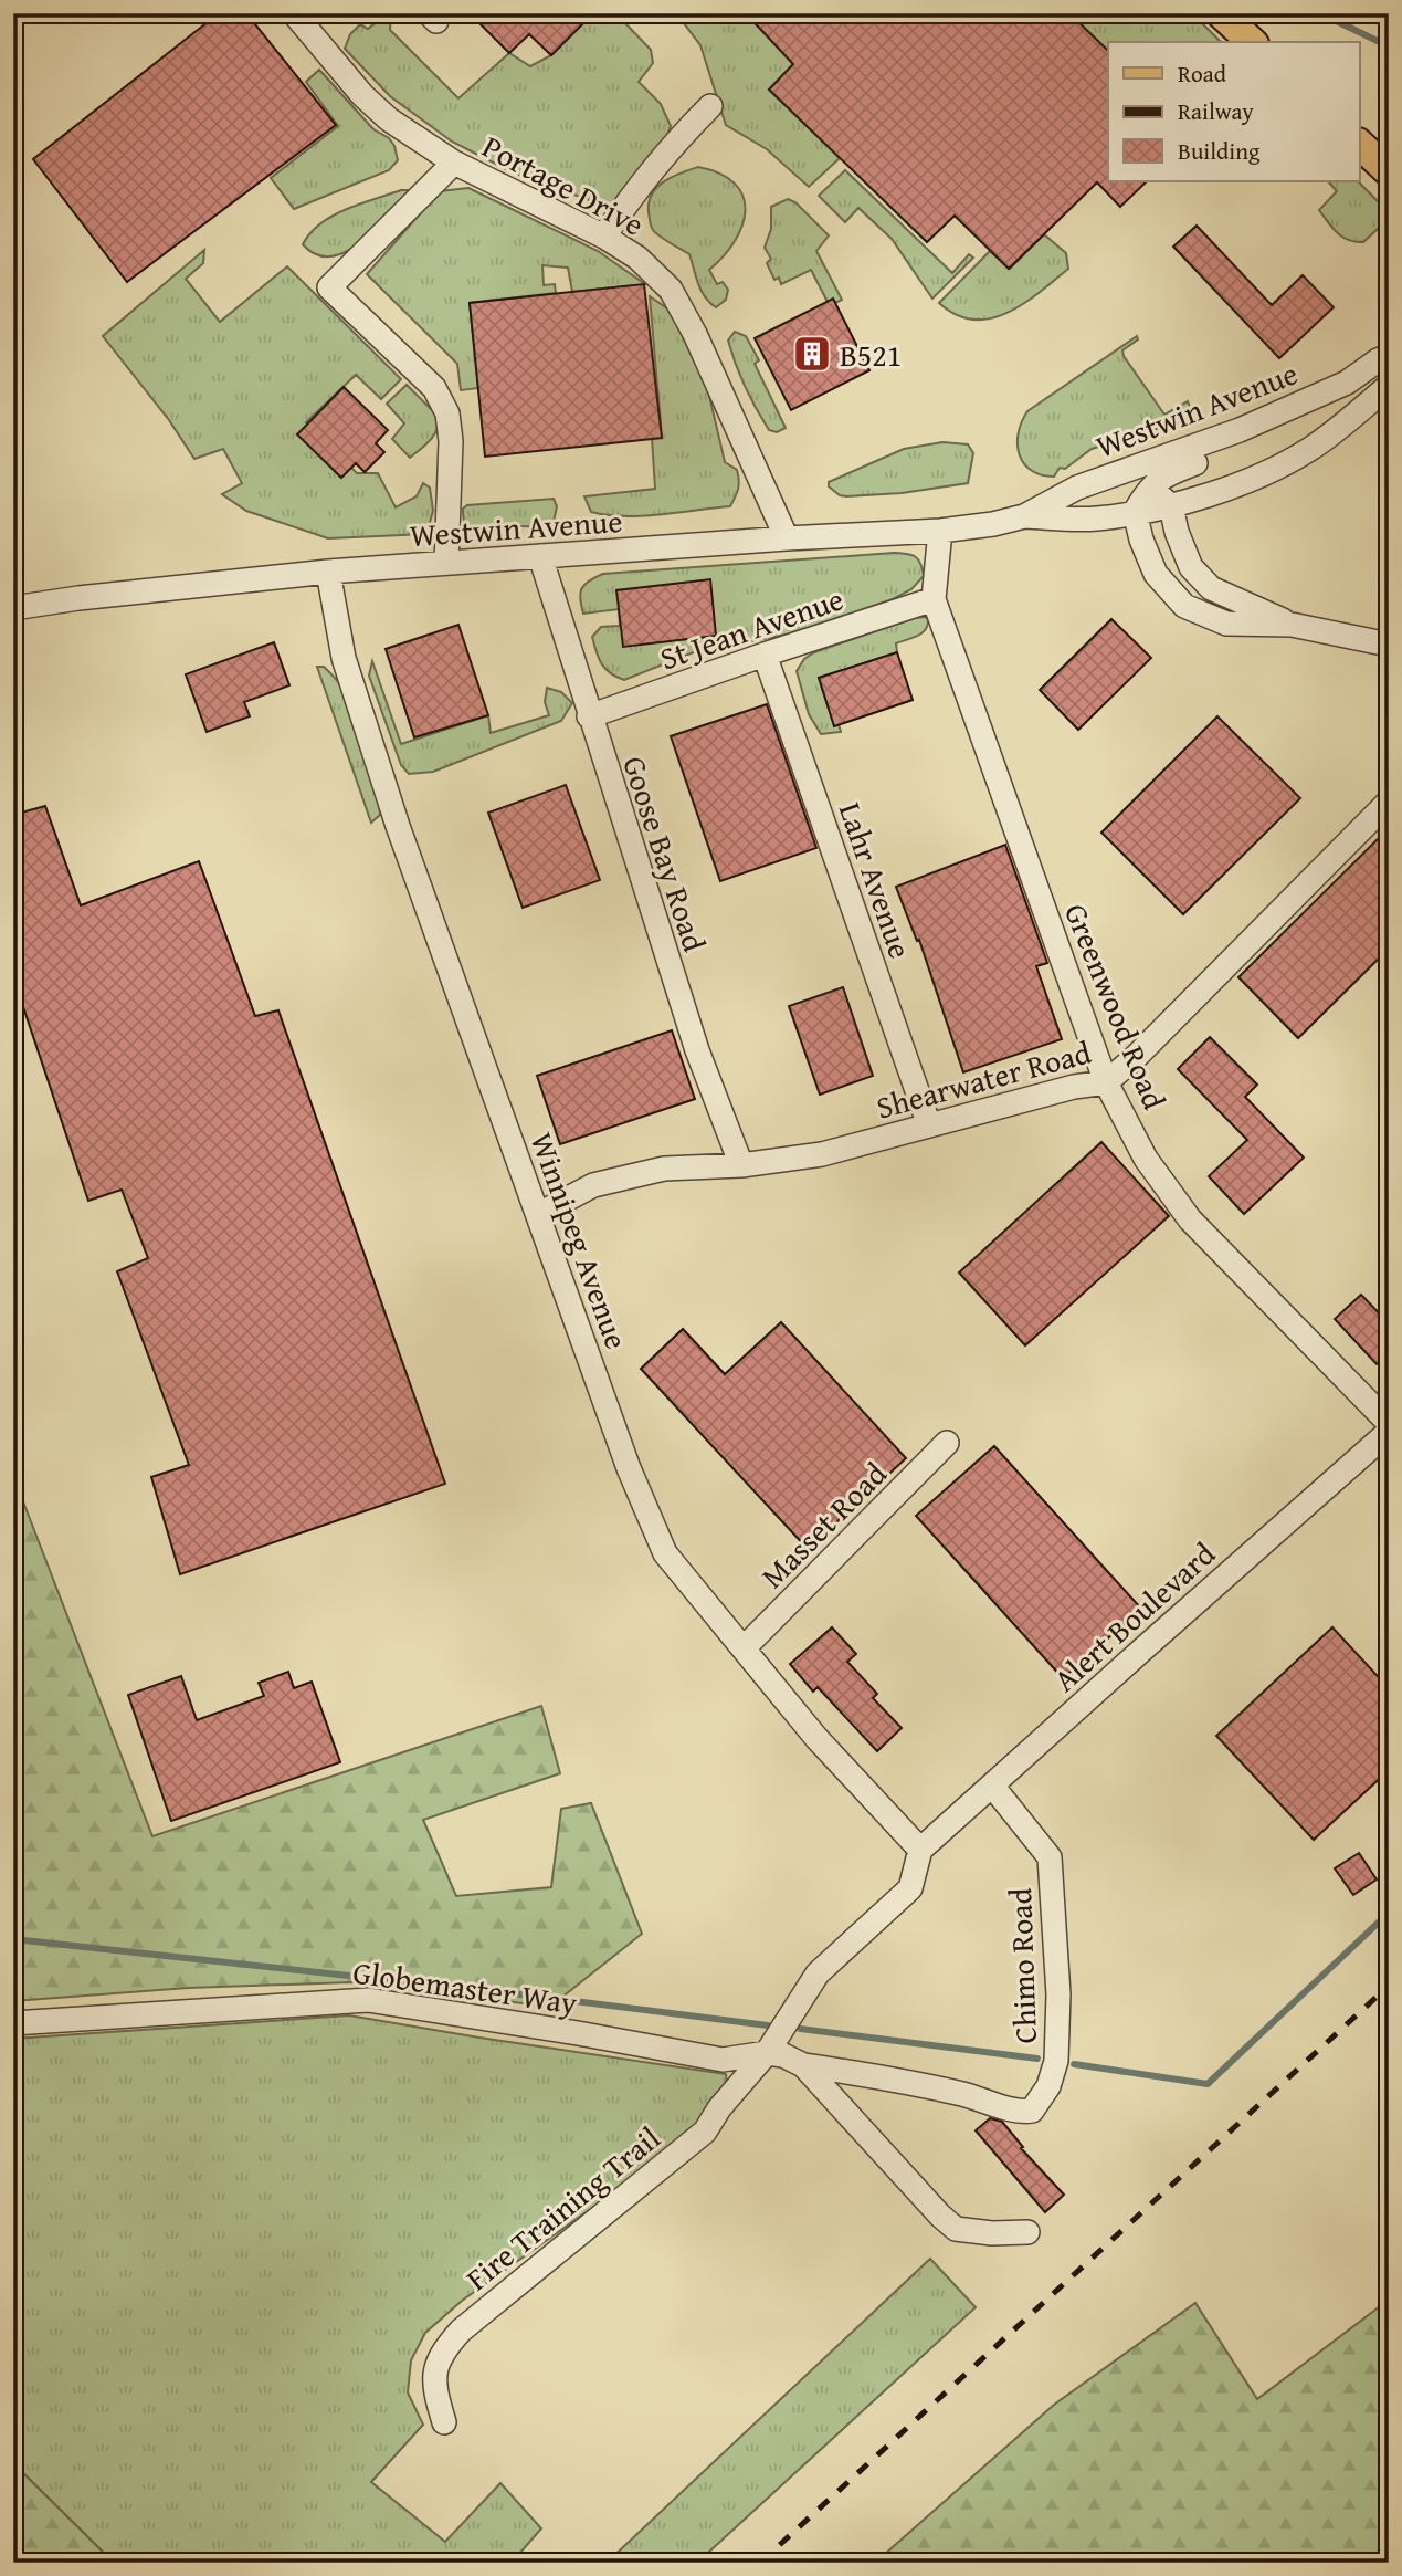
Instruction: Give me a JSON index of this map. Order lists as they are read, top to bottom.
{
  "streets": {
    "street": [
      "Portage Drive",
      "Westwin Avenue",
      "St Jean Avenue",
      "Goose Bay Road",
      "Lahr Avenue",
      "Greenwood Road",
      "Shearwater Road",
      "Winnipeg Avenue",
      "Masset Road",
      "Alert Boulevard",
      "Chimo Road",
      "Globemaster Way",
      "Fire Training Trail"
    ]
  },
  "crossings": [
    ["Portage Drive", "Westwin Avenue"],
    ["Westwin Avenue", "Goose Bay Road"],
    ["Westwin Avenue", "Greenwood Road"],
    ["Westwin Avenue", "Winnipeg Avenue"],
    ["St Jean Avenue", "Goose Bay Road"],
    ["St Jean Avenue", "Lahr Avenue"],
    ["St Jean Avenue", "Greenwood Road"],
    ["Goose Bay Road", "Shearwater Road"],
    ["Lahr Avenue", "Shearwater Road"],
    ["Greenwood Road", "Shearwater Road"],
    ["Shearwater Road", "Winnipeg Avenue"],
    ["Winnipeg Avenue", "Masset Road"],
    ["Winnipeg Avenue", "Alert Boulevard"],
    ["Winnipeg Avenue", "Fire Training Trail"],
    ["Alert Boulevard", "Chimo Road"],
    ["Alert Boulevard", "Fire Training Trail"],
    ["Chimo Road", "Globemaster Way"],
    ["Chimo Road", "Fire Training Trail"],
    ["Globemaster Way", "Fire Training Trail"]
  ],
  "places": {
    "building": ["B521"]
  },
  "legend": ["Road", "Railway", "Building"]
}
